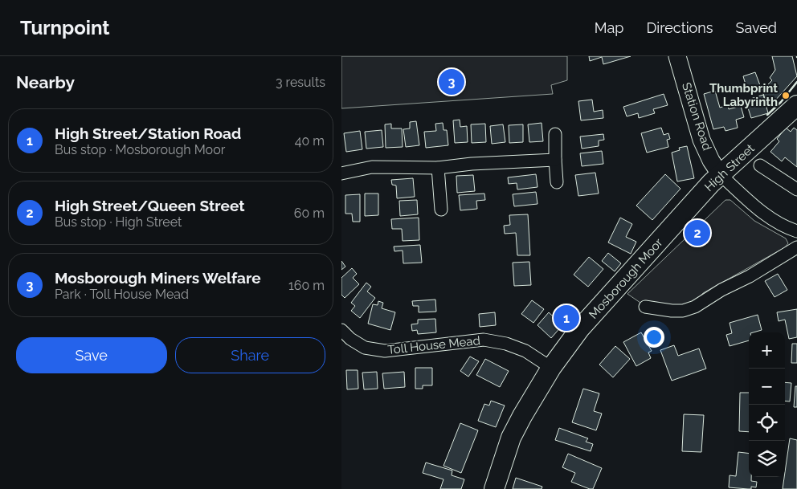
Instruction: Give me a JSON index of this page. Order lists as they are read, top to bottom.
{
  "streets": {
    "main road": ["Station Road", "High Street", "Mosborough Moor"],
    "street": ["Toll House Mead"]
  },
  "crossings": [
    ["Station Road", "High Street"],
    ["High Street", "Mosborough Moor"],
    ["Mosborough Moor", "Toll House Mead"]
  ],
  "places": ["Thumbprint Labyrinth"],
  "page": {
    "header": "Turnpoint",
    "nav": ["Map", "Directions", "Saved"],
    "heading": ["Nearby", "3 results"],
    "pins": ["3", "2", "1"],
    "list": [
      {
        "mark": "1",
        "name": "High Street/Station Road",
        "note": "Bus stop · Mosborough Moor",
        "value": "40 m"
      },
      {
        "mark": "2",
        "name": "High Street/Queen Street",
        "note": "Bus stop · High Street",
        "value": "60 m"
      },
      {
        "mark": "3",
        "name": "Mosborough Miners Welfare",
        "note": "Park · Toll House Mead",
        "value": "160 m"
      }
    ],
    "buttons": ["Save", "Share"],
    "map_buttons": ["+", "−"]
  }
}
